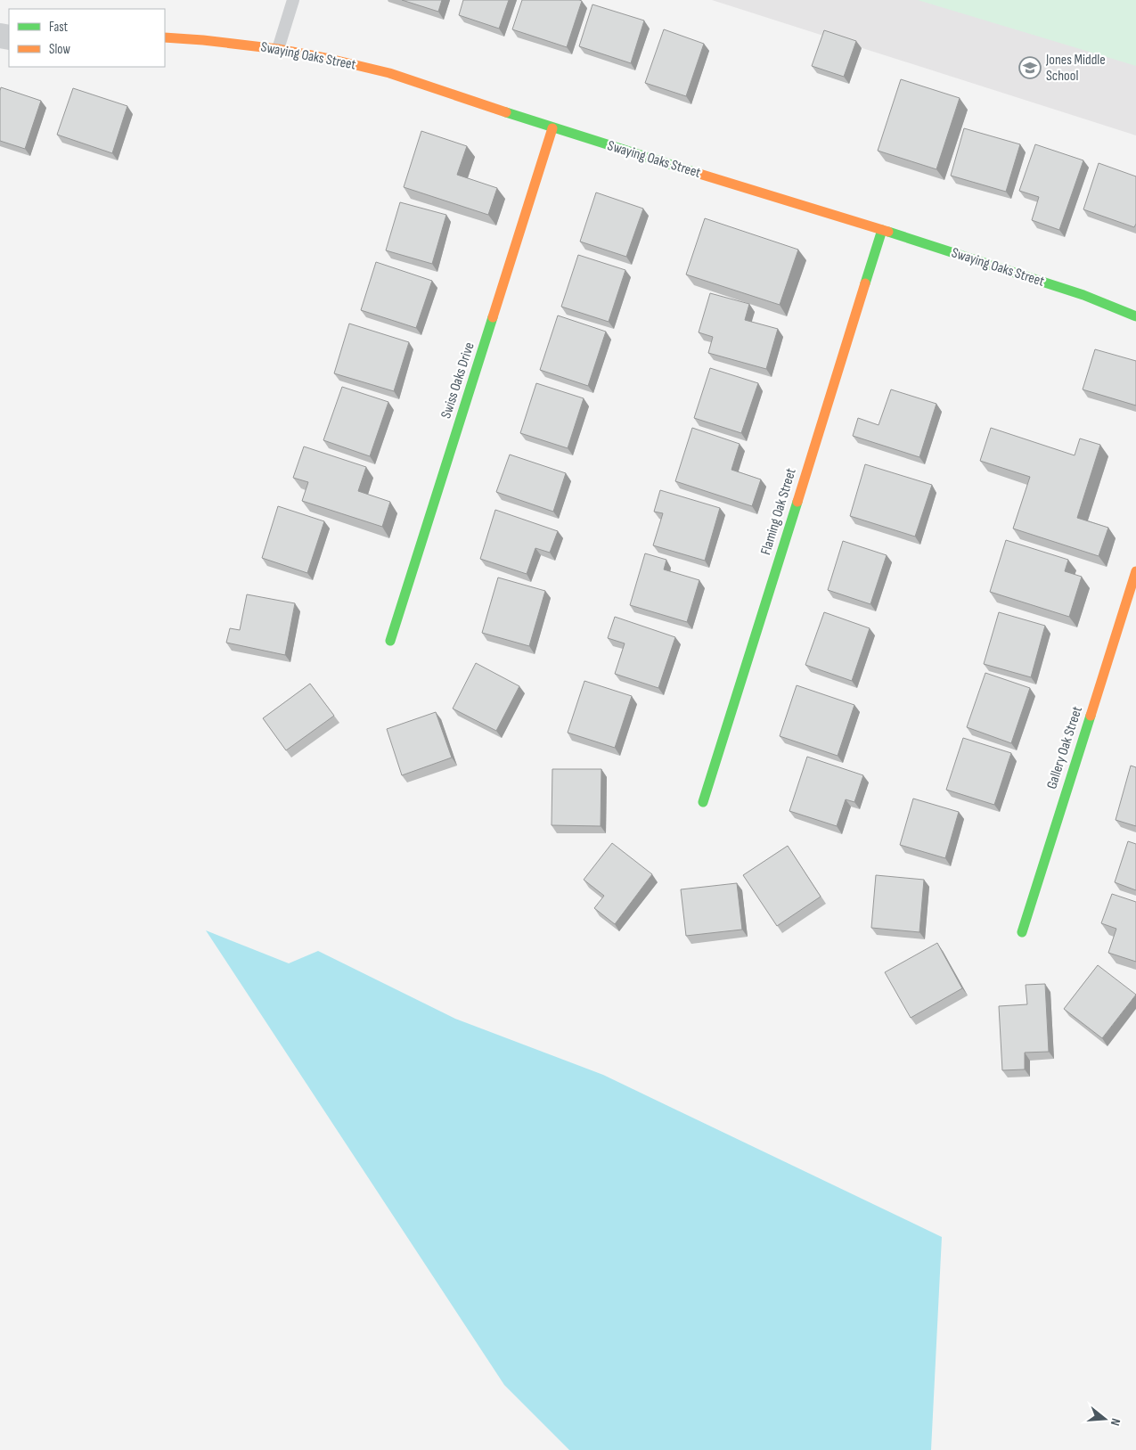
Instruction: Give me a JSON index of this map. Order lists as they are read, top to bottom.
{
  "streets": {
    "street": [
      "Swaying Oaks Street",
      "Swiss Oaks Drive",
      "Flaming Oak Street",
      "Gallery Oak Street"
    ]
  },
  "crossings": [
    ["Swaying Oaks Street", "Swiss Oaks Drive"],
    ["Swaying Oaks Street", "Flaming Oak Street"]
  ],
  "places": {
    "school or university": ["Jones Middle School"]
  },
  "legend": ["Fast", "Slow"],
  "north": "right"
}
